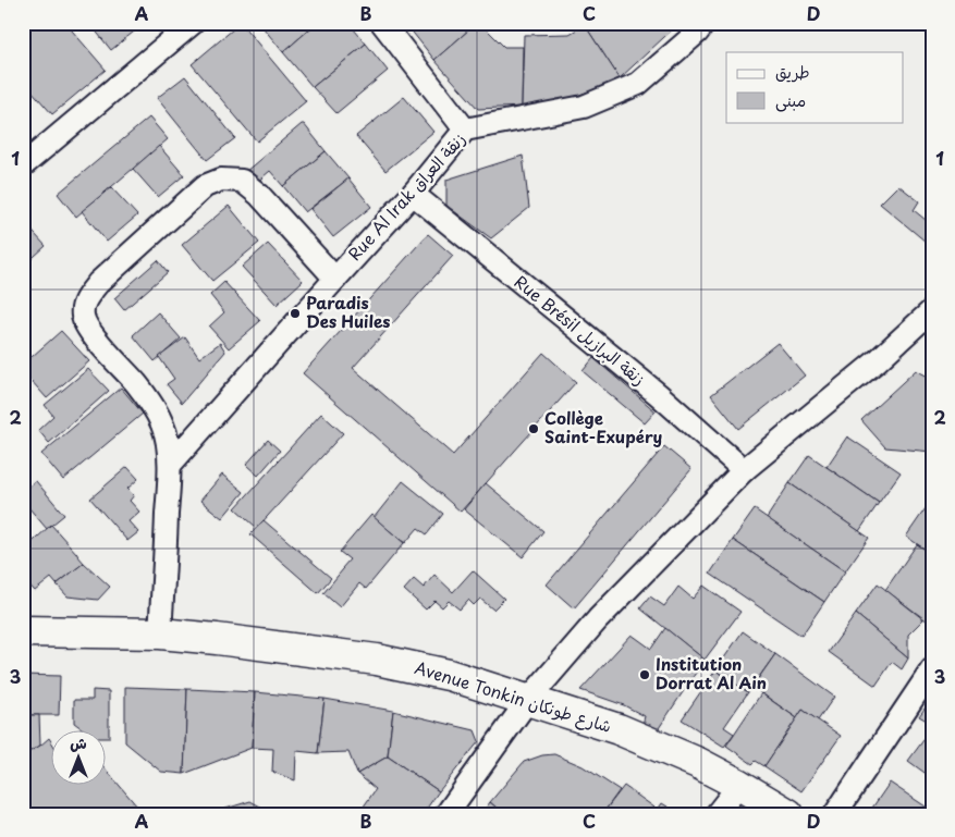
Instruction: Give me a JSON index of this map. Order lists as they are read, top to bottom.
{
  "streets": {
    "street": ["Rue Al Irak زنقة العراق", "Rue Brésil زنقة البرازيل", "Avenue Tonkin شارع طونكان"]
  },
  "crossings": [
    ["Rue Al Irak زنقة العراق", "Rue Brésil زنقة البرازيل"]
  ],
  "places": ["Paradis Des Huiles", "Collège Saint-Exupéry", "Institution Dorrat Al Ain"],
  "legend": ["طريق", "مبنى"],
  "north": "top",
  "grid": {
    "columns": [
      "A",
      "B",
      "C",
      "D"
    ],
    "rows": ["1", "2", "3"]
  }
}
